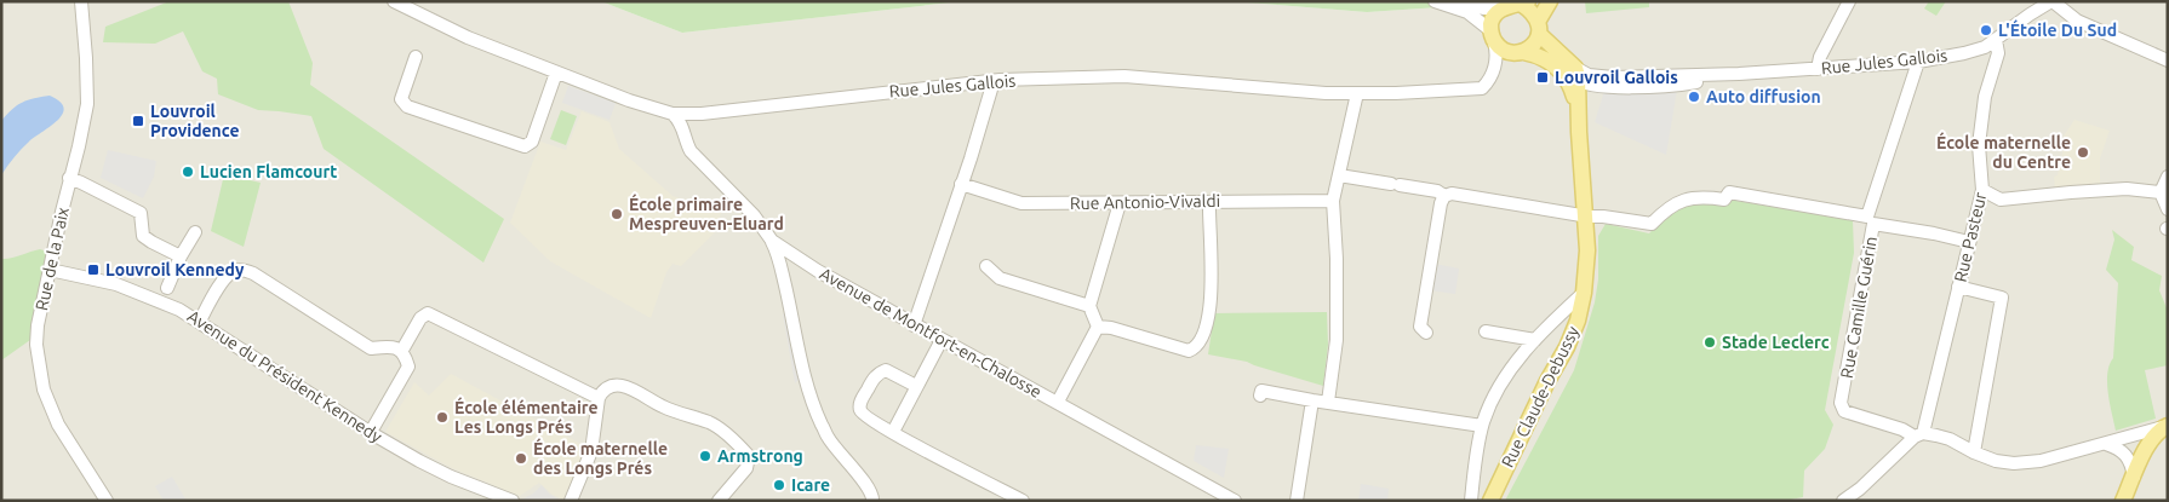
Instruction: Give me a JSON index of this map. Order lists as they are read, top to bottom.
{
  "streets": {
    "main road": ["Rue Jules Gallois", "Rue Claude-Debussy"],
    "street": [
      "Rue Antonio-Vivaldi",
      "Rue Pasteur",
      "Rue de la Paix",
      "Rue Camille Guérin",
      "Avenue de Montfort-en-Chalosse",
      "Avenue du Président Kennedy"
    ]
  },
  "crossings": [
    ["Rue Jules Gallois", "Rue Pasteur"],
    ["Rue Jules Gallois", "Avenue de Montfort-en-Chalosse"],
    ["Rue Jules Gallois", "Rue Claude-Debussy"],
    ["Rue Pasteur", "Rue Camille Guérin"],
    ["Rue de la Paix", "Avenue du Président Kennedy"]
  ],
  "places": {
    "other": [
      "L'Étoile Du Sud",
      "Auto diffusion",
      "École maternelle du Centre",
      "Lucien Flamcourt",
      "École primaire Mespreuven-Eluard",
      "Stade Leclerc",
      "École élémentaire Les Longs Prés",
      "Armstrong",
      "École maternelle des Longs Prés",
      "Icare"
    ],
    "transit": ["Louvroil Gallois", "Louvroil Providence", "Louvroil Kennedy"]
  }
}
